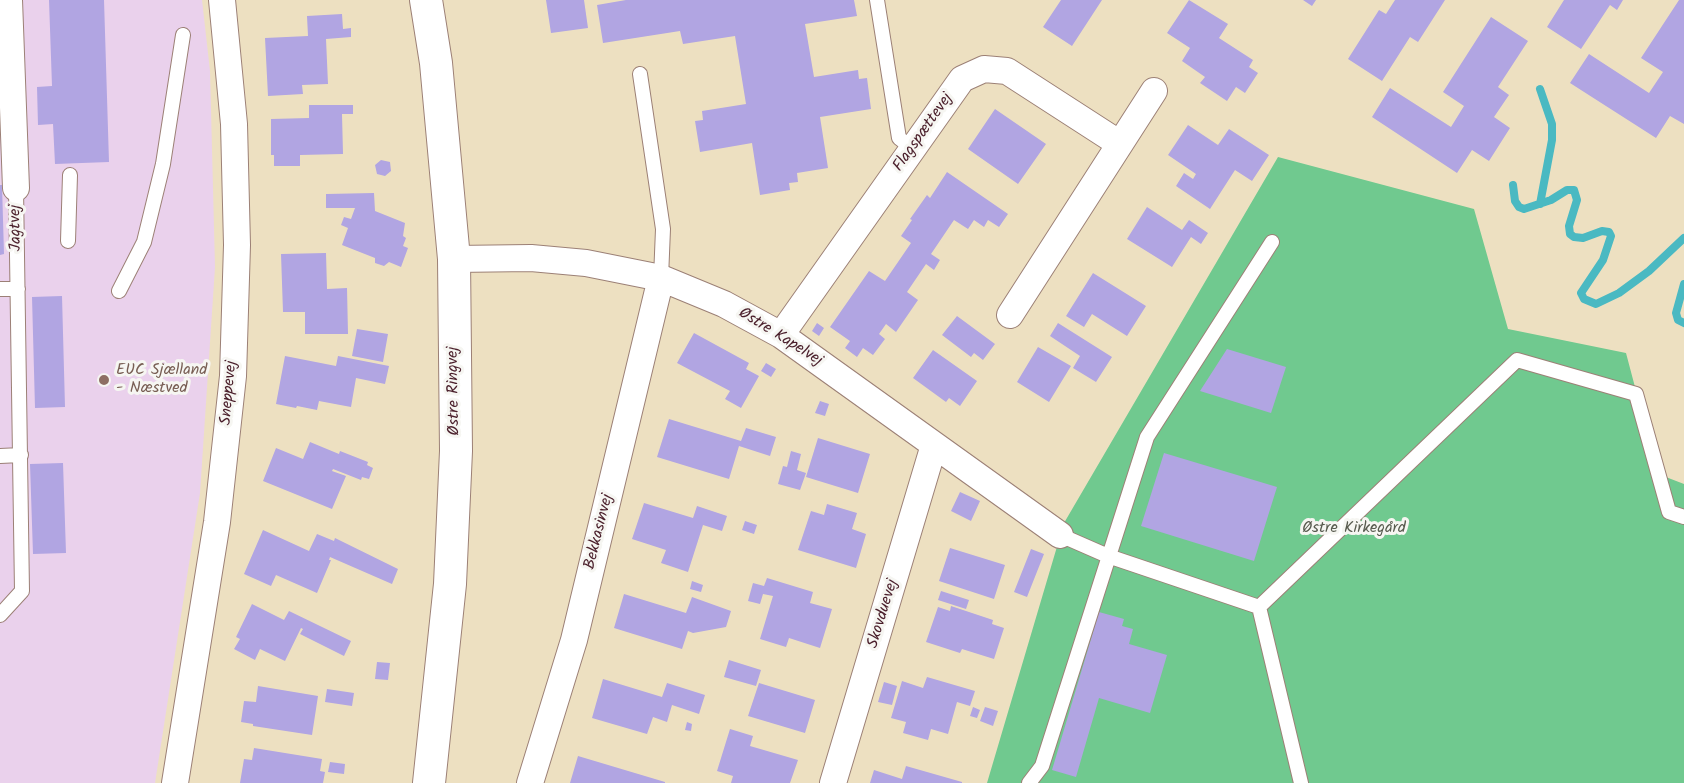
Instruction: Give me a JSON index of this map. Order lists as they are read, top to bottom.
{
  "streets": {
    "street": [
      "Flagspættevej",
      "Jagtvej",
      "Østre Kapelvej",
      "Østre Ringvej",
      "Sneppevej",
      "Bekkasinvej",
      "Skovduevej"
    ]
  },
  "crossings": [
    ["Flagspættevej", "Østre Kapelvej"],
    ["Østre Kapelvej", "Østre Ringvej"],
    ["Østre Kapelvej", "Bekkasinvej"],
    ["Østre Kapelvej", "Skovduevej"]
  ],
  "parks": ["Østre Kirkegård"],
  "places": ["EUC Sjælland - Næstved"]
}
